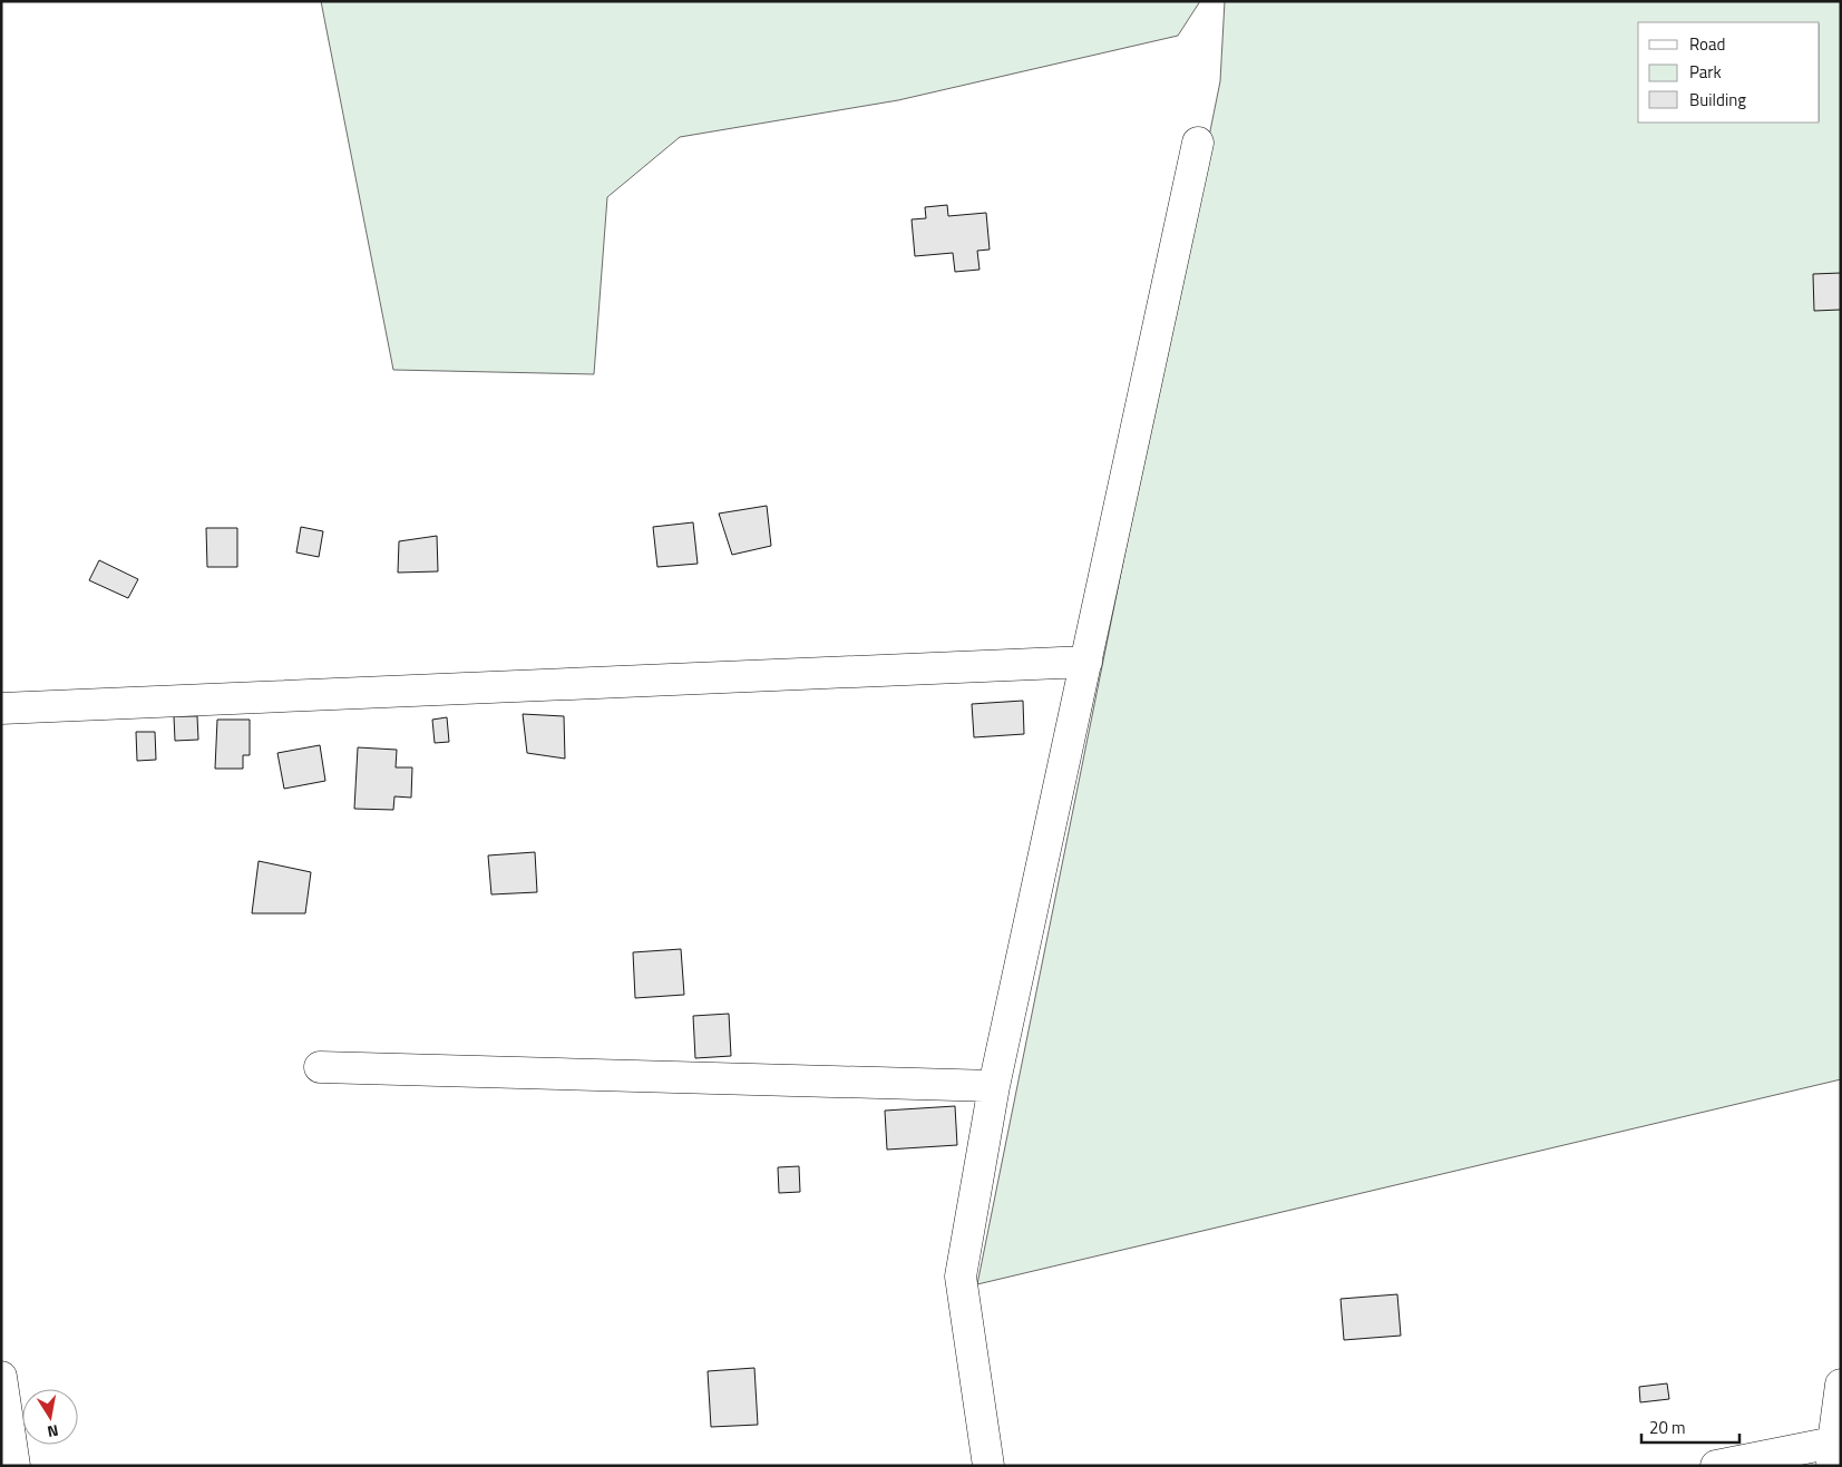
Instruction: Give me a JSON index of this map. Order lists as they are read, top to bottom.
{
  "legend": ["Road", "Park", "Building"],
  "scale_bar": "20 m",
  "north": "bottom"
}
